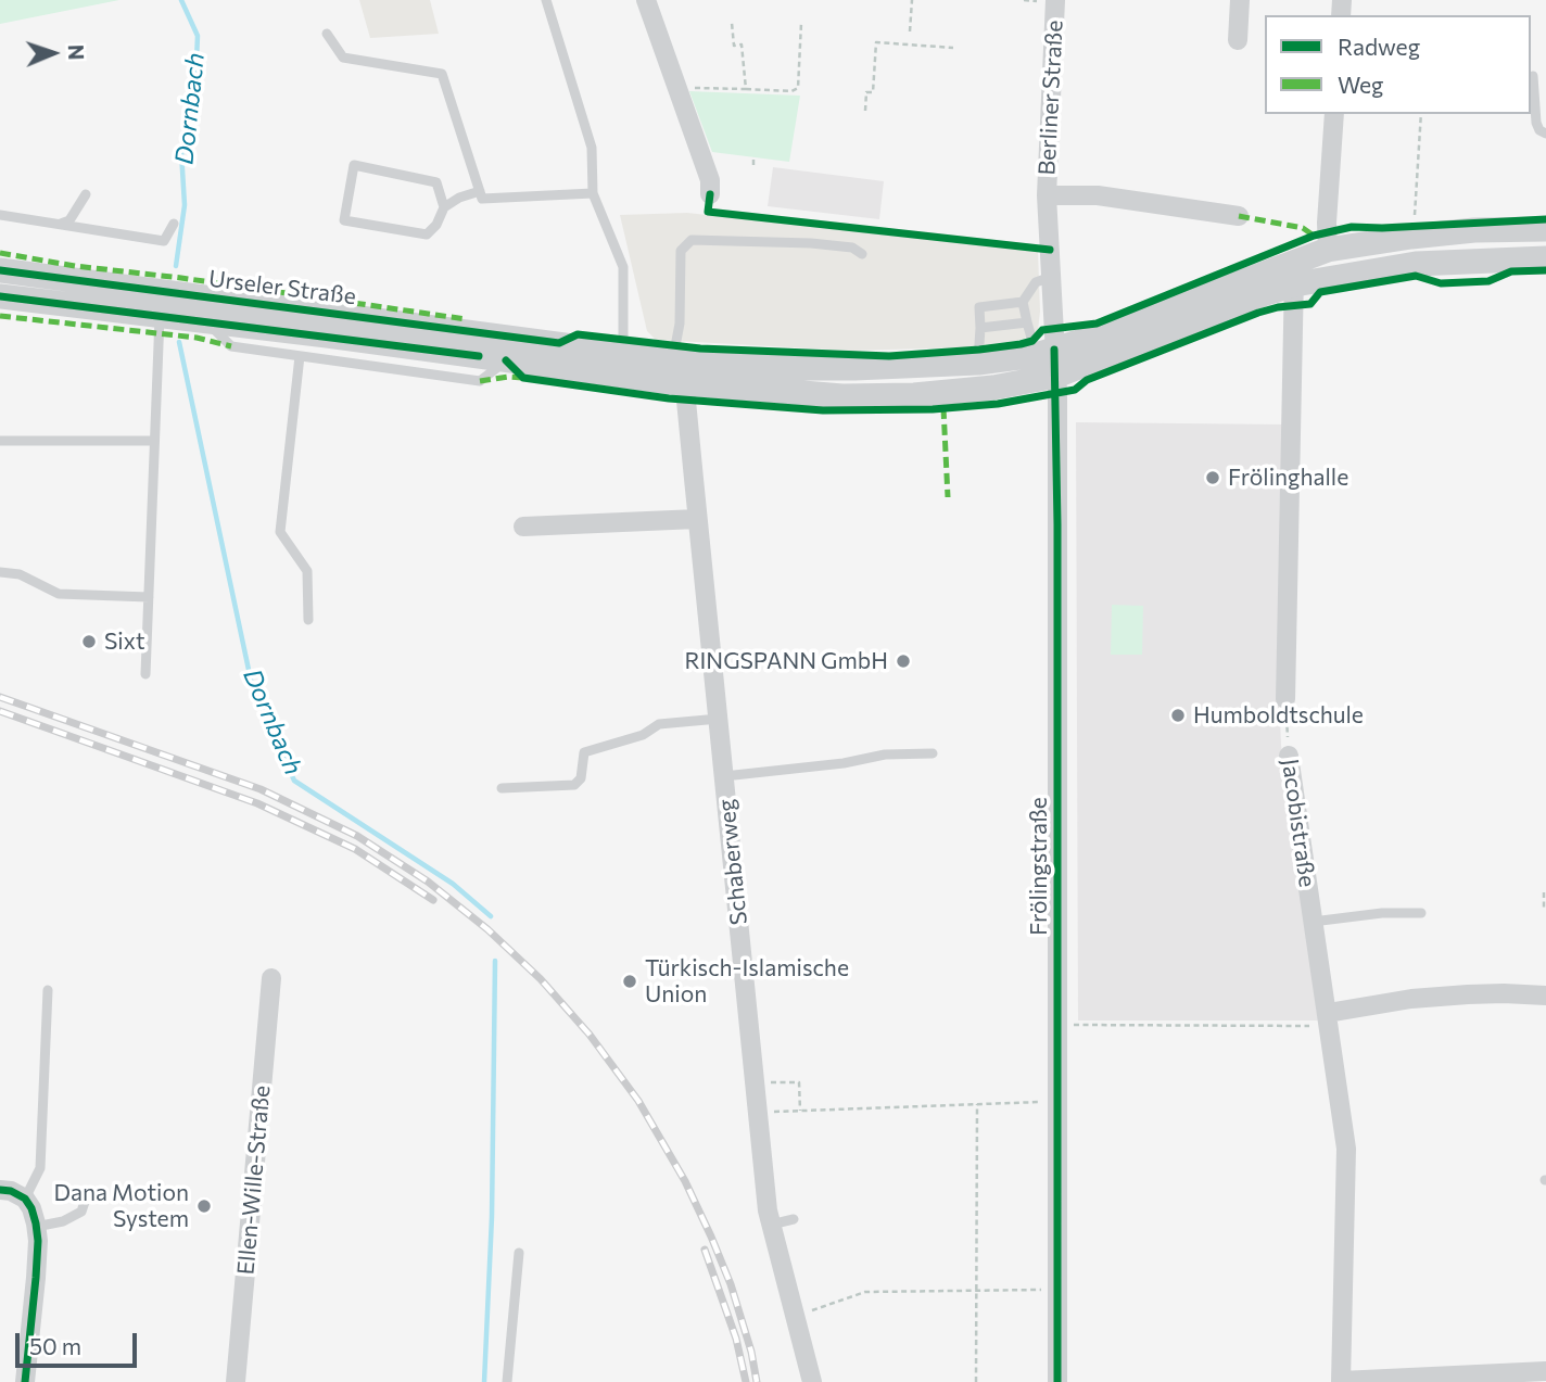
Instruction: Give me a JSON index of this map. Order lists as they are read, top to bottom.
{
  "streets": {
    "street": [
      "Berliner Straße",
      "Urseler Straße",
      "Jacobistraße",
      "Schaberweg",
      "Frölingstraße",
      "Ellen-Wille-Straße"
    ]
  },
  "crossings": [
    ["Berliner Straße", "Urseler Straße"],
    ["Berliner Straße", "Frölingstraße"],
    ["Urseler Straße", "Schaberweg"],
    ["Urseler Straße", "Frölingstraße"]
  ],
  "water": ["Dornbach"],
  "places": [
    "Frölinghalle",
    "Sixt",
    "RINGSPANN GmbH",
    "Humboldtschule",
    "Türkisch-Islamische Union",
    "Dana Motion System"
  ],
  "legend": ["Radweg", "Weg"],
  "scale_bar": "50 m",
  "north": "right"
}
